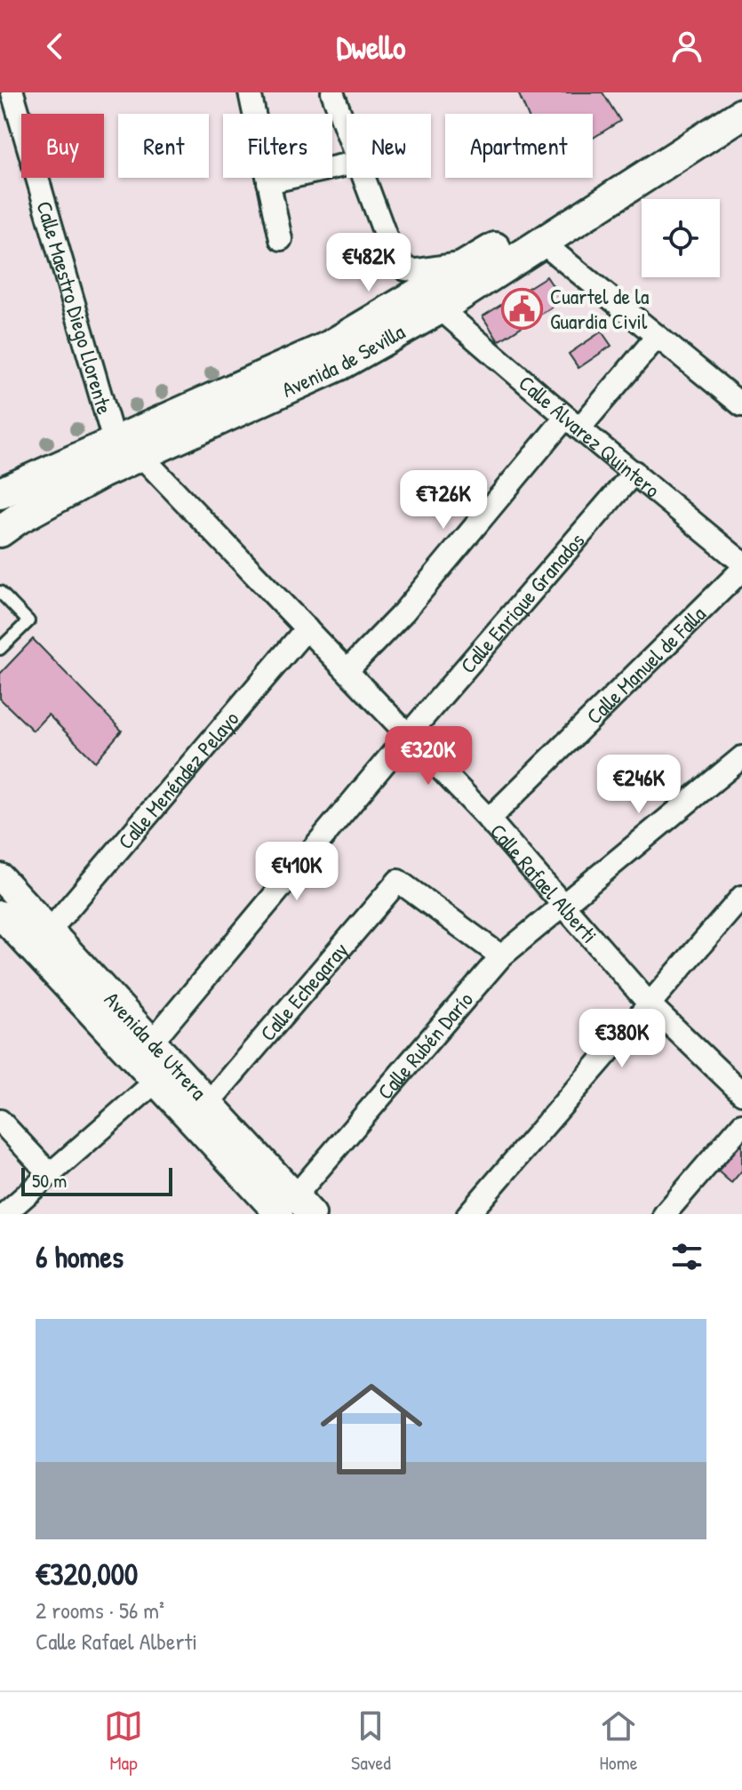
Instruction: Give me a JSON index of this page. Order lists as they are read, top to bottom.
{
  "streets": {
    "main road": ["Avenida de Sevilla"],
    "street": [
      "Calle Maestro Diego Llorente",
      "Calle Álvarez Quintero",
      "Calle Enrique Granados",
      "Calle Manuel de Falla",
      "Calle Menéndez Pelayo",
      "Calle Rafael Alberti",
      "Calle Echegaray",
      "Avenida de Utrera",
      "Calle Rubén Darío"
    ]
  },
  "crossings": [
    ["Calle Maestro Diego Llorente", "Avenida de Sevilla"],
    ["Avenida de Sevilla", "Calle Álvarez Quintero"],
    ["Avenida de Sevilla", "Calle Rafael Alberti"],
    ["Calle Álvarez Quintero", "Calle Enrique Granados"],
    ["Calle Enrique Granados", "Calle Rafael Alberti"],
    ["Calle Enrique Granados", "Avenida de Utrera"],
    ["Calle Manuel de Falla", "Calle Rafael Alberti"],
    ["Calle Menéndez Pelayo", "Calle Rafael Alberti"],
    ["Calle Menéndez Pelayo", "Avenida de Utrera"],
    ["Calle Rafael Alberti", "Calle Rubén Darío"],
    ["Calle Echegaray", "Avenida de Utrera"],
    ["Calle Echegaray", "Calle Rubén Darío"],
    ["Avenida de Utrera", "Calle Rubén Darío"]
  ],
  "places": {
    "public building": ["Cuartel de la Guardia Civil"]
  },
  "scale_bar": "50 m",
  "page": {
    "header": "Dwello",
    "chip": [
      "Buy",
      "Rent",
      "Filters",
      "New",
      "Apartment"
    ],
    "price": [
      "€482K",
      "€726K",
      "€320K",
      "€246K",
      "€410K",
      "€380K"
    ],
    "scale": "50 m",
    "heading": "6 homes",
    "list": [
      {
        "name": "€320,000",
        "note": "2 rooms · 56 m² · Calle Rafael Alberti"
      }
    ],
    "tabs": ["Map", "Saved", "Home"]
  }
}
